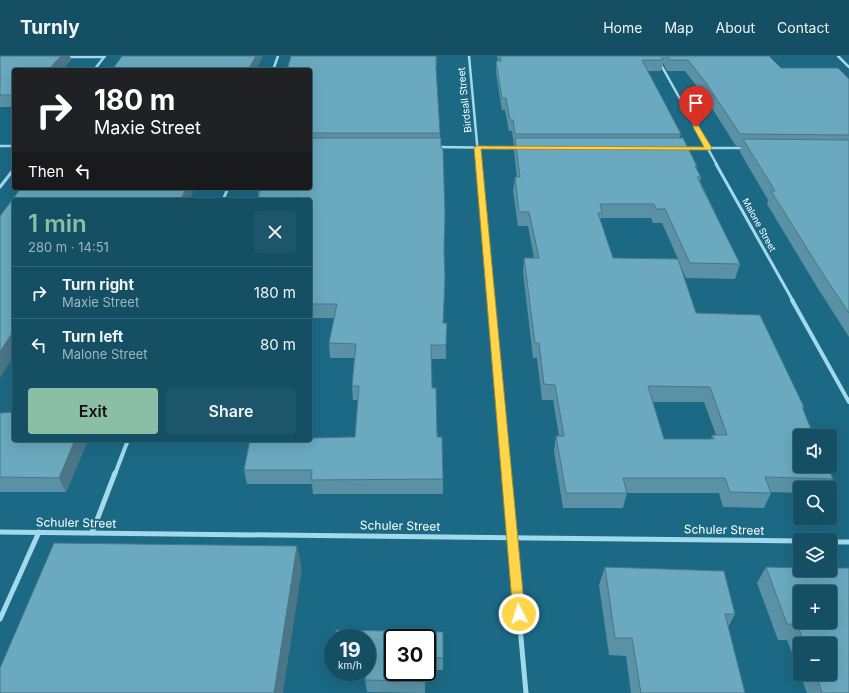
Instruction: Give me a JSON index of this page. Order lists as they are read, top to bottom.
{
  "streets": {
    "street": ["Birdsall Street", "Malone Street", "Schuler Street"]
  },
  "crossings": [
    ["Birdsall Street", "Schuler Street"]
  ],
  "page": {
    "header": "Turnly",
    "nav": [
      "Home",
      "Map",
      "About",
      "Contact"
    ],
    "turn": ["180 m", "Maxie Street"],
    "then": "Then",
    "heading": ["1 min", "280 m · 14:51"],
    "list": [
      {
        "name": "Turn right",
        "note": "Maxie Street",
        "value": "180 m"
      },
      {
        "name": "Turn left",
        "note": "Malone Street",
        "value": "80 m"
      }
    ],
    "buttons": ["Exit", "Share"],
    "map_buttons": ["+", "−"],
    "speed": "19 km/h",
    "limit": "30"
  }
}
